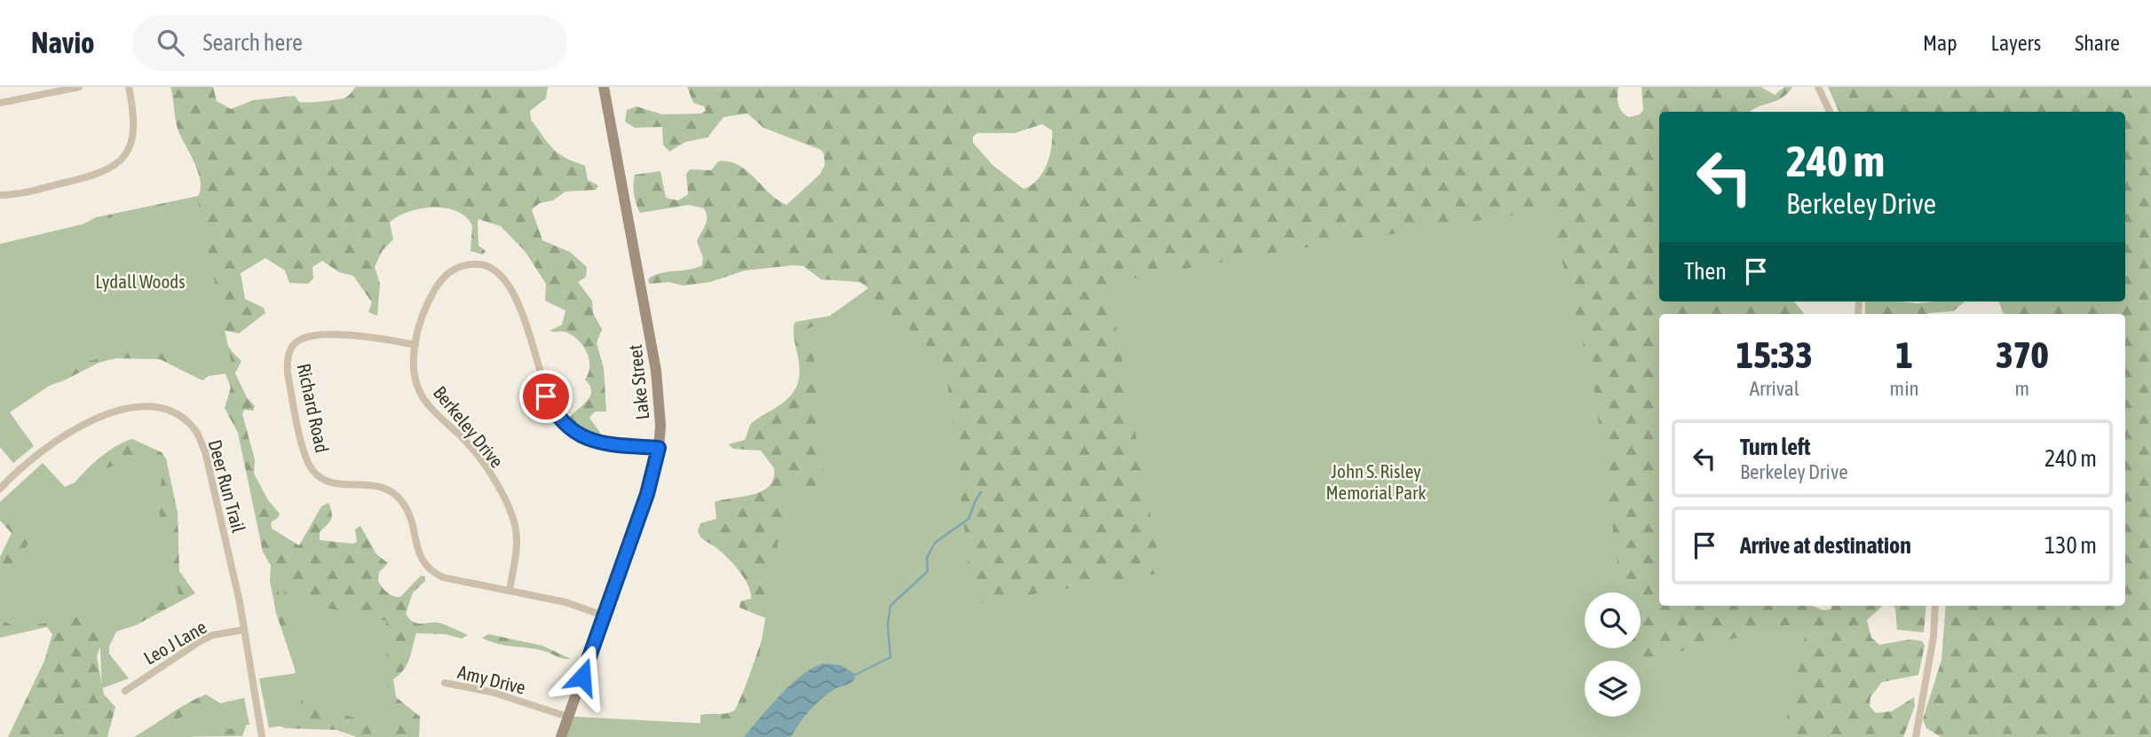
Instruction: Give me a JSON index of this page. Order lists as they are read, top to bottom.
{
  "streets": {
    "main road": ["Lake Street"],
    "street": [
      "Richard Road",
      "Berkeley Drive",
      "Deer Run Trail",
      "Leo J Lane",
      "Amy Drive"
    ]
  },
  "crossings": [
    ["Lake Street", "Richard Road"],
    ["Lake Street", "Berkeley Drive"],
    ["Lake Street", "Amy Drive"],
    ["Richard Road", "Berkeley Drive"],
    ["Deer Run Trail", "Leo J Lane"]
  ],
  "parks": ["Lydall Woods", "John S. Risley Memorial Park"],
  "page": {
    "header": "Navio",
    "search": "Search here",
    "nav": ["Map", "Layers", "Share"],
    "turn": ["240 m", "Berkeley Drive"],
    "then": "Then",
    "eta": [
      "15:33",
      "Arrival",
      "1",
      "min",
      "370",
      "m"
    ],
    "list": [
      {
        "name": "Turn left",
        "note": "Berkeley Drive",
        "value": "240 m"
      },
      {
        "name": "Arrive at destination",
        "value": "130 m"
      }
    ]
  }
}
